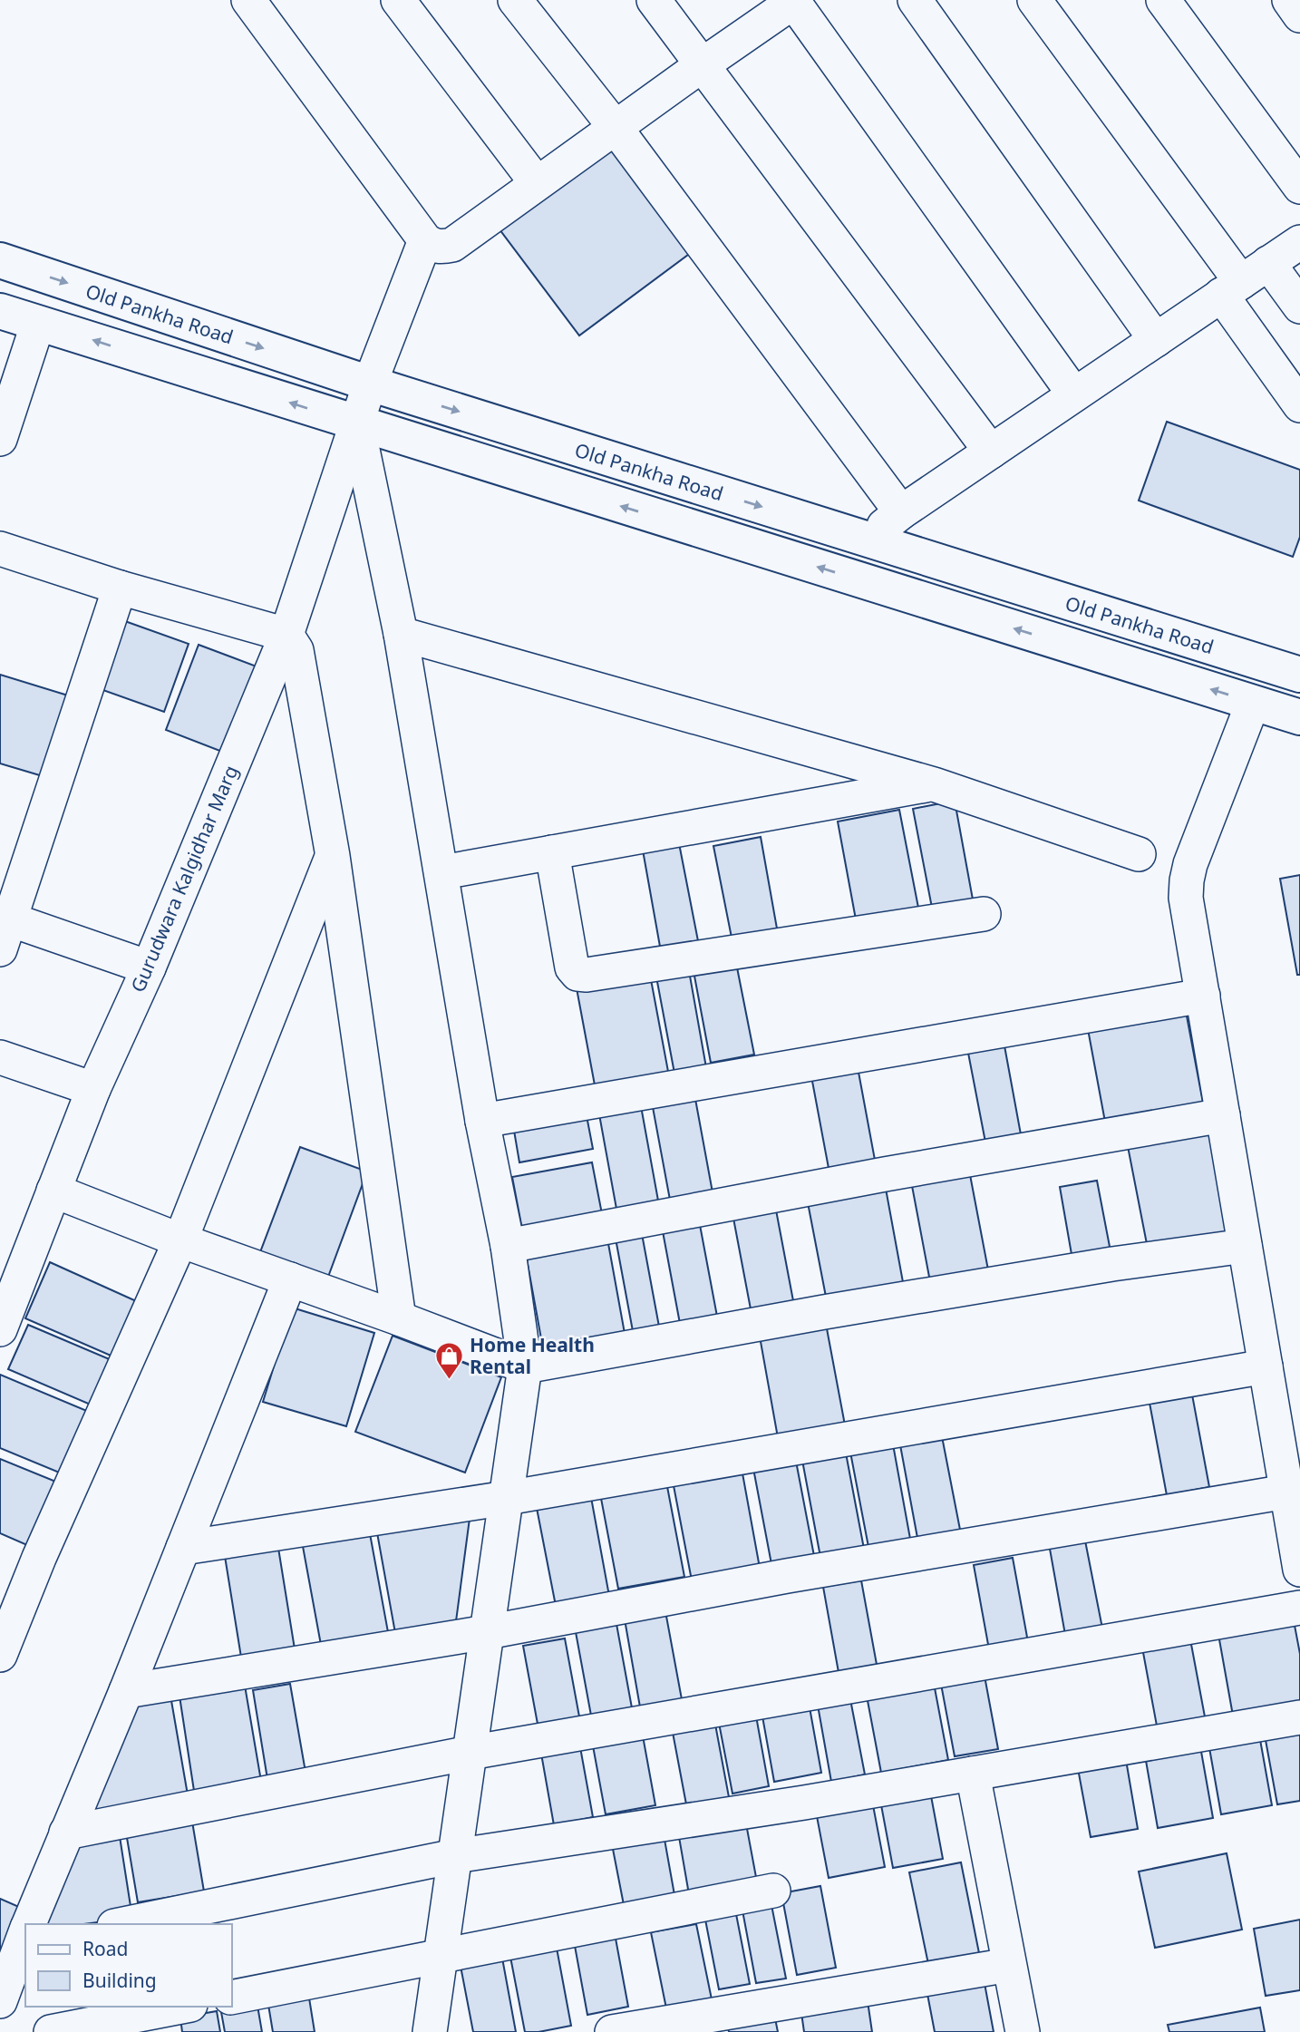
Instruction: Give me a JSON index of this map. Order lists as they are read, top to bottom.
{
  "streets": {
    "street": ["Old Pankha Road", "Gurudwara Kalgidhar Marg"]
  },
  "crossings": [
    ["Old Pankha Road", "Gurudwara Kalgidhar Marg"]
  ],
  "places": {
    "shop": ["Home Health Rental"]
  },
  "legend": ["Road", "Building"]
}
